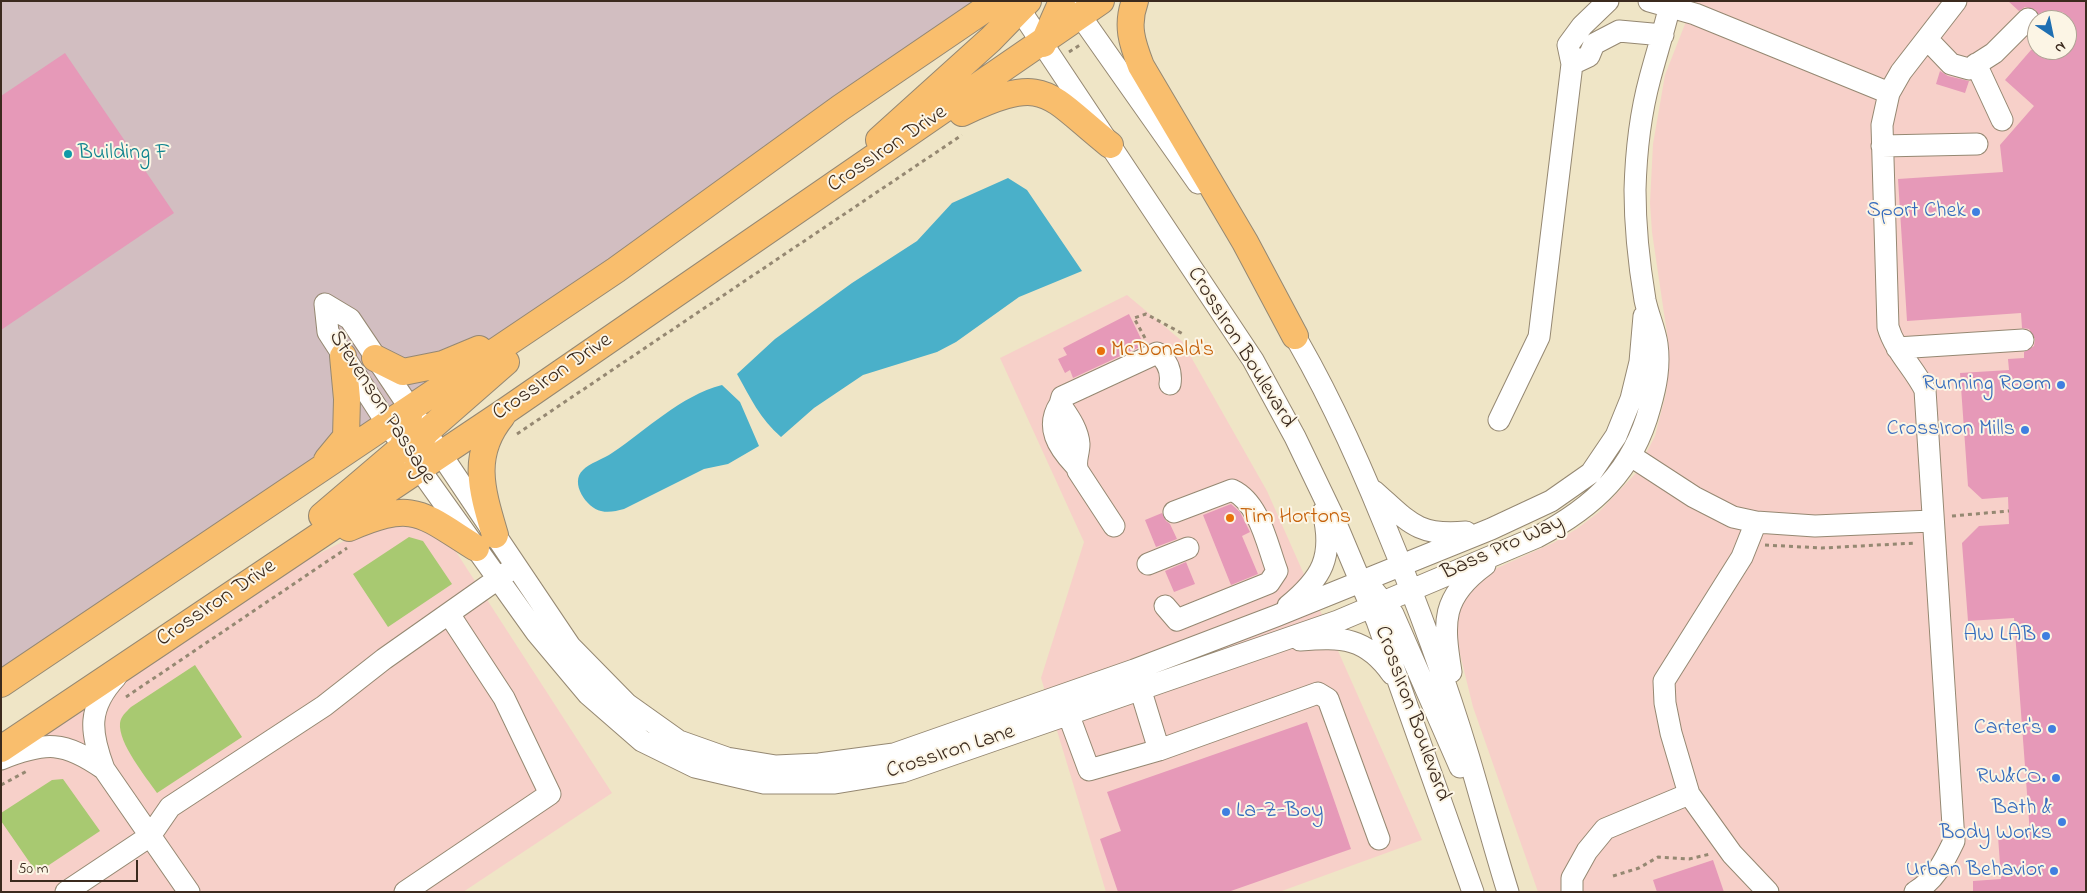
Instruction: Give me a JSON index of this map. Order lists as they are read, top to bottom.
{
  "streets": {
    "main road": ["CrossIron Drive"],
    "street": [
      "CrossIron Boulevard",
      "Stevenson Passage",
      "Bass Pro Way",
      "CrossIron Lane"
    ]
  },
  "crossings": [
    ["CrossIron Drive", "CrossIron Boulevard"],
    ["CrossIron Drive", "Stevenson Passage"],
    ["CrossIron Boulevard", "Bass Pro Way"],
    ["CrossIron Boulevard", "CrossIron Lane"],
    ["Stevenson Passage", "CrossIron Lane"],
    ["Bass Pro Way", "CrossIron Lane"]
  ],
  "places": [
    "Building F",
    "Sport Chek",
    "McDonald's",
    "Running Room",
    "CrossIron Mills",
    "Tim Hortons",
    "AW LAB",
    "Carter's",
    "RW&CO.",
    "La-Z-Boy",
    "Bath & Body Works",
    "Urban Behavior"
  ],
  "scale_bar": "50 m",
  "north": "bottom right"
}
